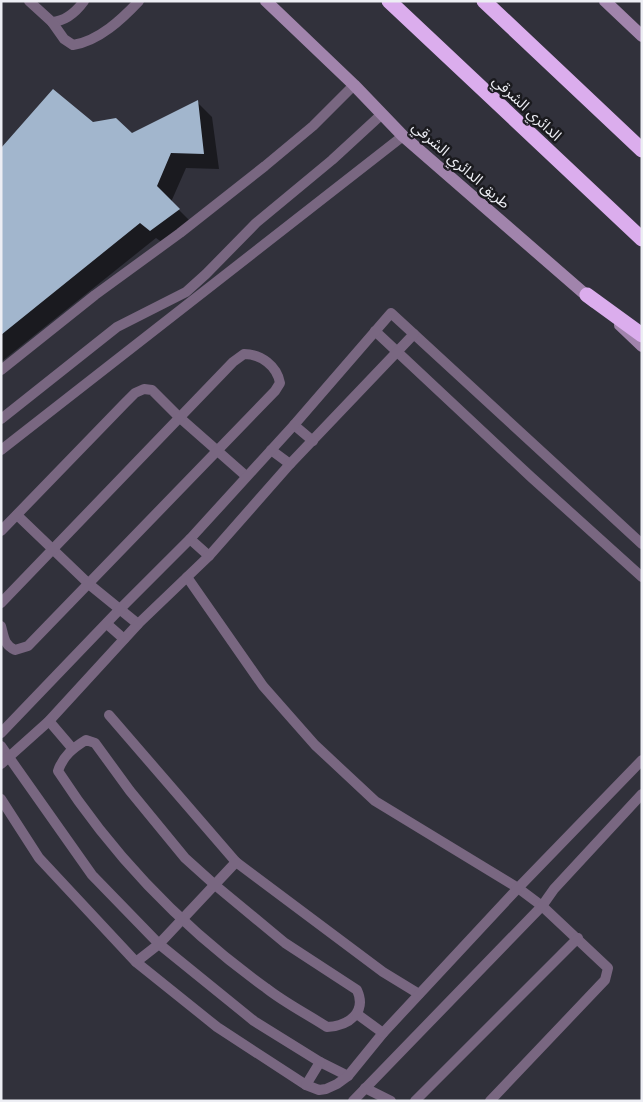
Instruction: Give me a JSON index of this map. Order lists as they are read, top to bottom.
{
  "streets": {
    "highway": ["الدائري الشرقي"],
    "main road": ["طريق الدائري الشرقي"]
  }
}
